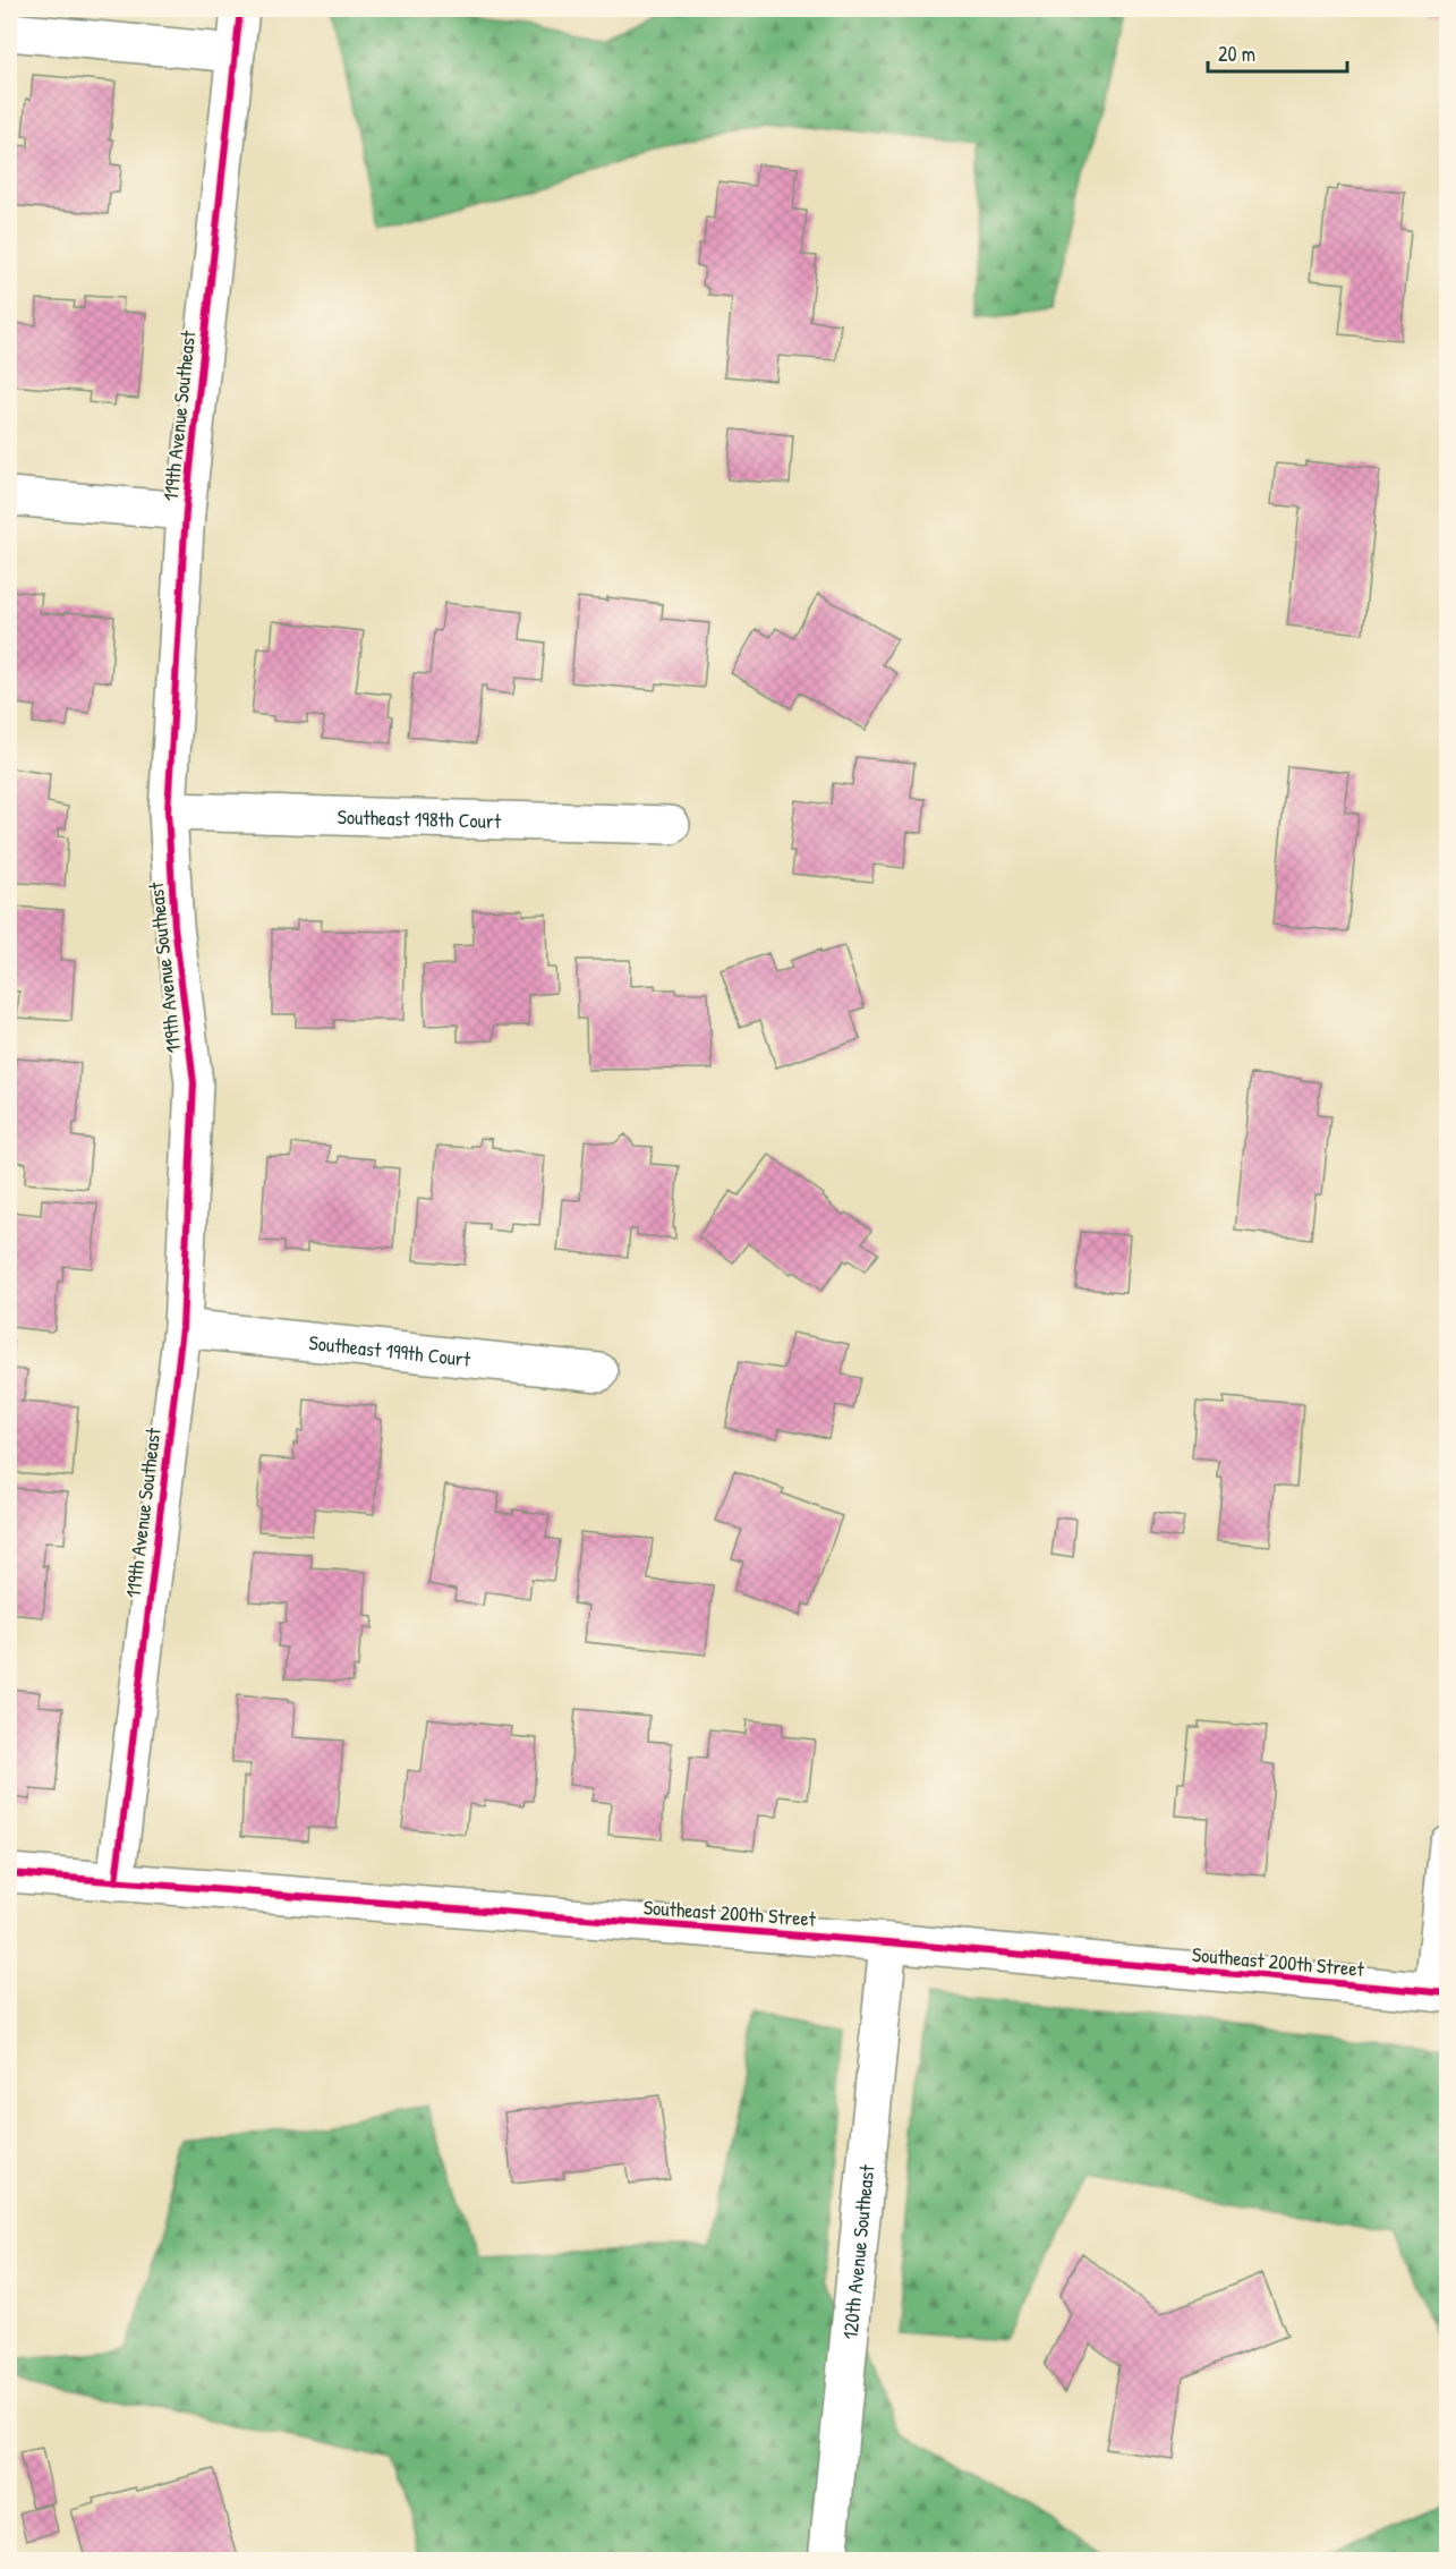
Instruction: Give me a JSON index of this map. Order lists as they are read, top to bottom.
{
  "streets": {
    "street": [
      "119th Avenue Southeast",
      "Southeast 198th Court",
      "Southeast 199th Court",
      "Southeast 200th Street",
      "120th Avenue Southeast"
    ]
  },
  "crossings": [
    ["119th Avenue Southeast", "Southeast 198th Court"],
    ["119th Avenue Southeast", "Southeast 199th Court"],
    ["119th Avenue Southeast", "Southeast 200th Street"],
    ["Southeast 200th Street", "120th Avenue Southeast"]
  ],
  "scale_bar": "20 m"
}
